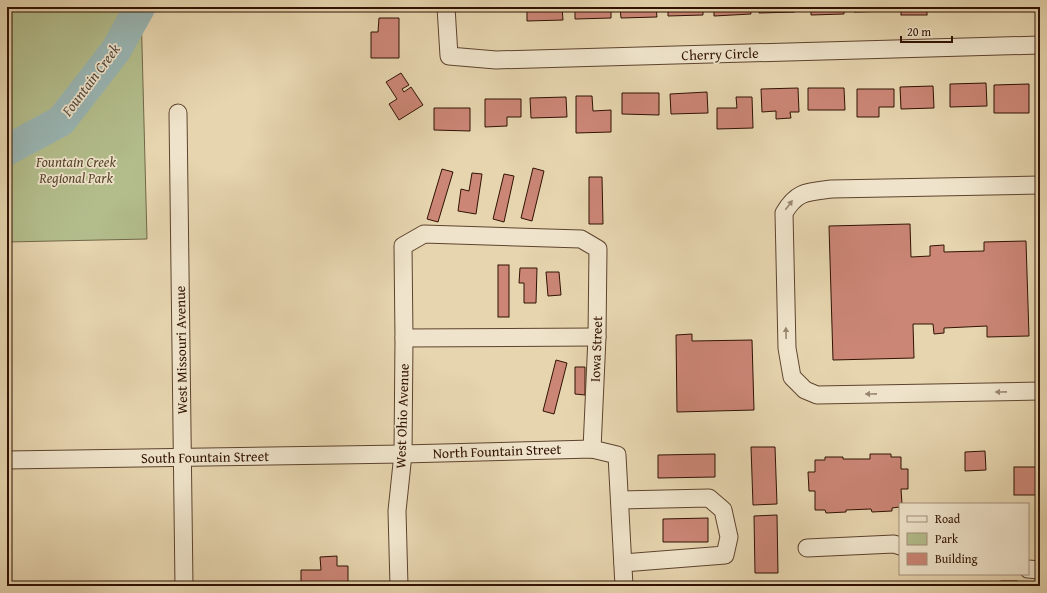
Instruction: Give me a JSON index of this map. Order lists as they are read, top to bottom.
{
  "streets": {
    "street": [
      "Cherry Circle",
      "Iowa Street",
      "West Missouri Avenue",
      "West Ohio Avenue",
      "North Fountain Street",
      "South Fountain Street"
    ]
  },
  "crossings": [
    ["Iowa Street", "West Ohio Avenue"],
    ["Iowa Street", "North Fountain Street"],
    ["West Missouri Avenue", "South Fountain Street"],
    ["West Ohio Avenue", "North Fountain Street"],
    ["West Ohio Avenue", "South Fountain Street"],
    ["North Fountain Street", "South Fountain Street"]
  ],
  "water": ["Fountain Creek"],
  "parks": ["Fountain Creek Regional Park"],
  "legend": ["Road", "Park", "Building"],
  "scale_bar": "20 m"
}
